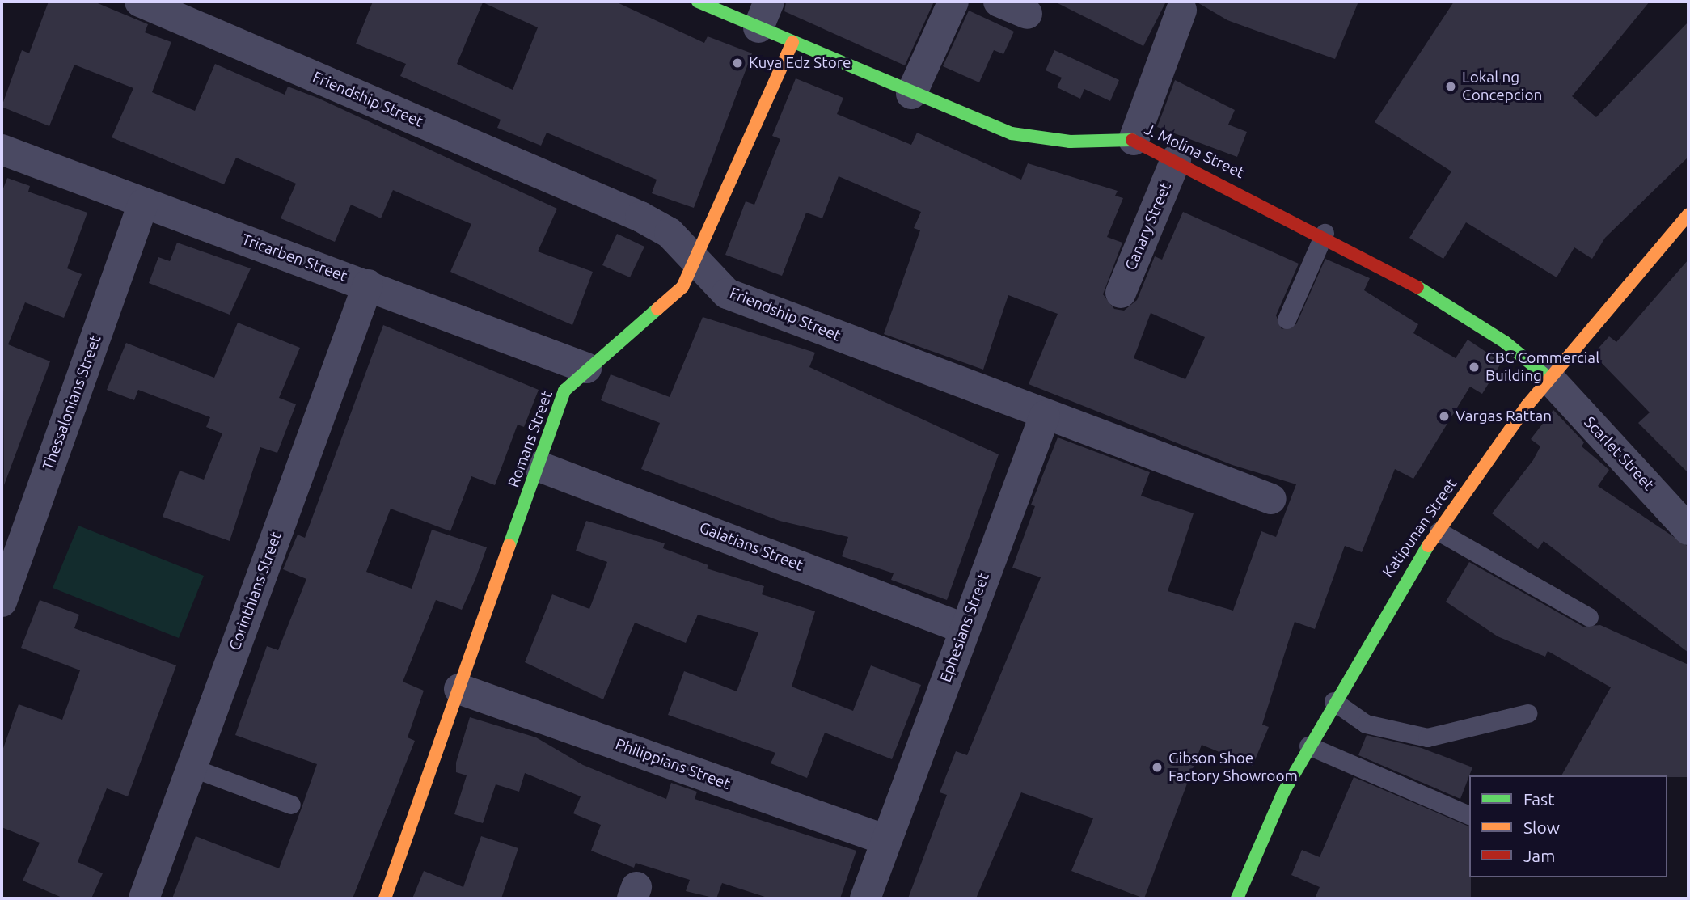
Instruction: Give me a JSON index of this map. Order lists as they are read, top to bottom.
{
  "streets": {
    "street": [
      "Friendship Street",
      "J. Molina Street",
      "Canary Street",
      "Tricarben Street",
      "Thessalonians Street",
      "Romans Street",
      "Scarlet Street",
      "Katipunan Street",
      "Galatians Street",
      "Corinthians Street",
      "Ephesians Street",
      "Philippians Street"
    ]
  },
  "crossings": [
    ["Friendship Street", "Romans Street"],
    ["Friendship Street", "Ephesians Street"],
    ["J. Molina Street", "Canary Street"],
    ["J. Molina Street", "Romans Street"],
    ["J. Molina Street", "Scarlet Street"],
    ["J. Molina Street", "Katipunan Street"],
    ["Tricarben Street", "Thessalonians Street"],
    ["Tricarben Street", "Romans Street"],
    ["Tricarben Street", "Corinthians Street"],
    ["Romans Street", "Galatians Street"],
    ["Romans Street", "Philippians Street"],
    ["Scarlet Street", "Katipunan Street"],
    ["Galatians Street", "Ephesians Street"],
    ["Ephesians Street", "Philippians Street"]
  ],
  "places": [
    "Kuya Edz Store",
    "Lokal ng Concepcion",
    "CBC Commercial Building",
    "Vargas Rattan",
    "Gibson Shoe Factory Showroom"
  ],
  "legend": ["Fast", "Slow", "Jam"]
}
